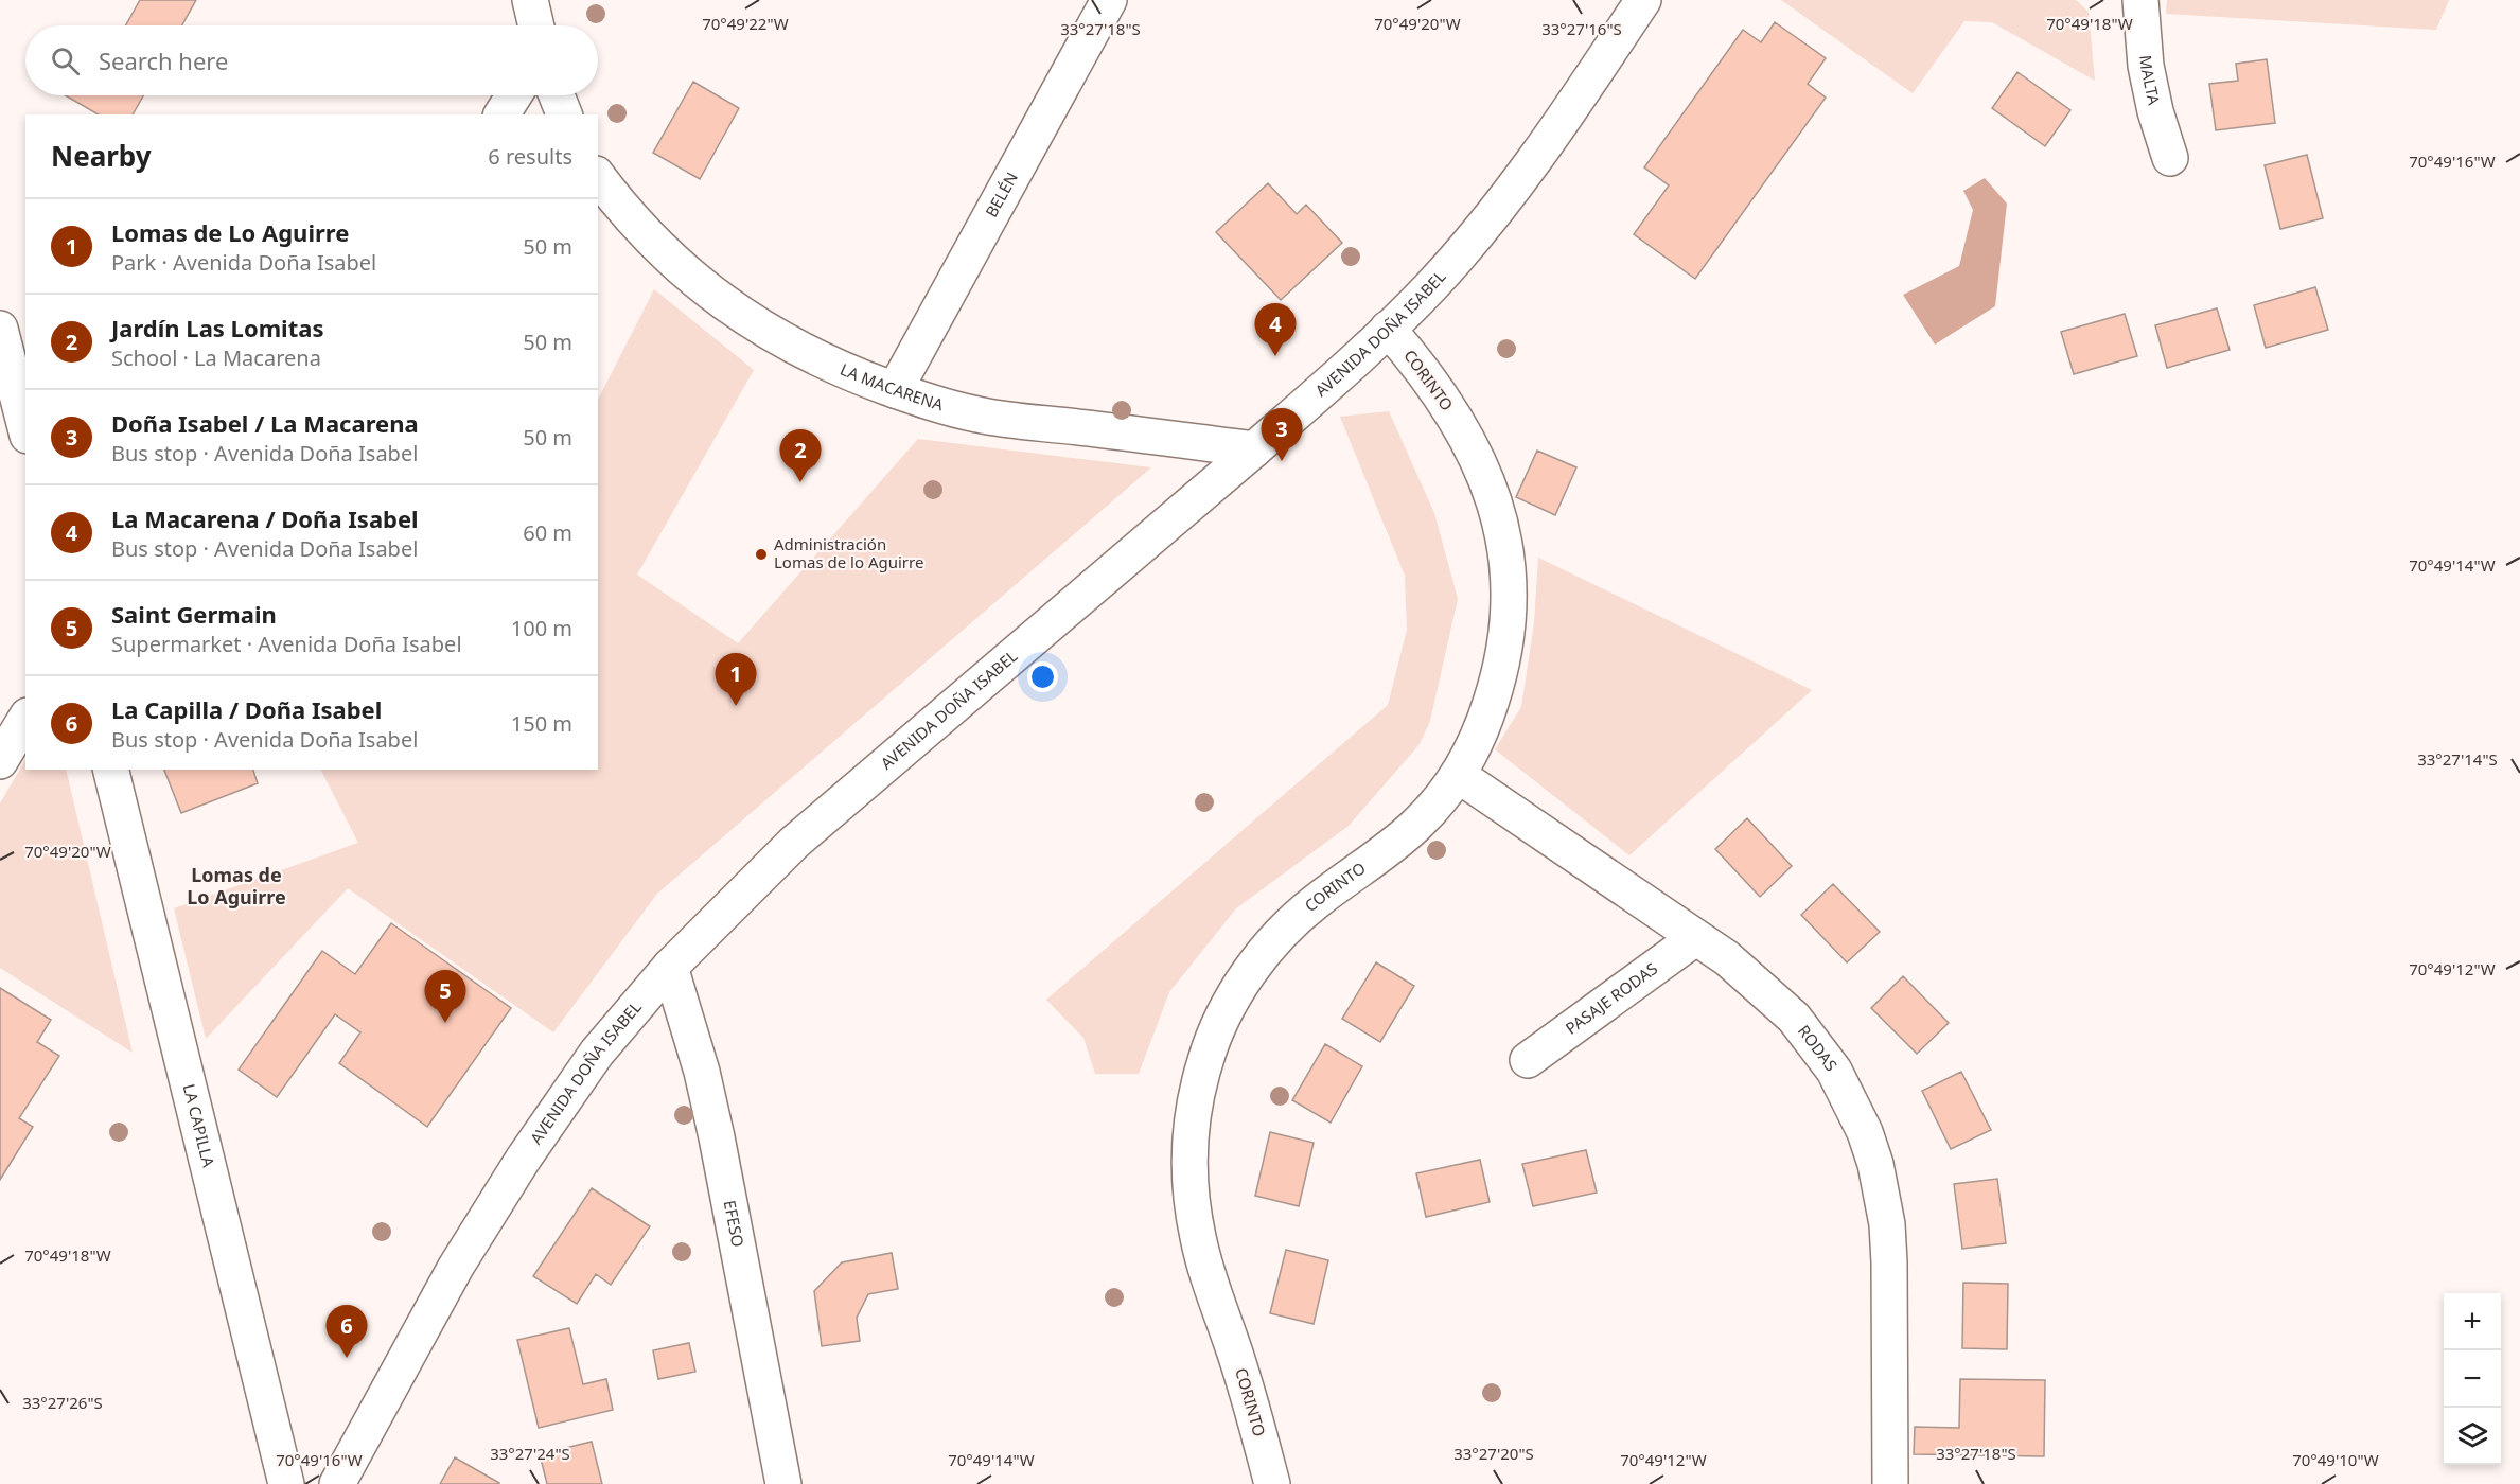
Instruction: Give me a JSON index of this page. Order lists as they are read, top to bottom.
{
  "streets": {
    "street": [
      "MALTA",
      "BELÉN",
      "AVENIDA DOÑA ISABEL",
      "CORINTO",
      "LA MACARENA",
      "PASAJE RODAS",
      "RODAS",
      "LA CAPILLA",
      "EFESO"
    ]
  },
  "crossings": [
    ["BELÉN", "LA MACARENA"],
    ["AVENIDA DOÑA ISABEL", "CORINTO"],
    ["AVENIDA DOÑA ISABEL", "LA MACARENA"],
    ["AVENIDA DOÑA ISABEL", "EFESO"],
    ["CORINTO", "RODAS"],
    ["PASAJE RODAS", "RODAS"]
  ],
  "districts": ["Lomas de Lo Aguirre"],
  "places": ["Administración Lomas de lo Aguirre"],
  "page": {
    "search": "Search here",
    "heading": ["Nearby", "6 results"],
    "list": [
      {
        "mark": "1",
        "name": "Lomas de Lo Aguirre",
        "note": "Park · Avenida Doña Isabel",
        "value": "50 m"
      },
      {
        "mark": "2",
        "name": "Jardín Las Lomitas",
        "note": "School · La Macarena",
        "value": "50 m"
      },
      {
        "mark": "3",
        "name": "Doña Isabel / La Macarena",
        "note": "Bus stop · Avenida Doña Isabel",
        "value": "50 m"
      },
      {
        "mark": "4",
        "name": "La Macarena / Doña Isabel",
        "note": "Bus stop · Avenida Doña Isabel",
        "value": "60 m"
      },
      {
        "mark": "5",
        "name": "Saint Germain",
        "note": "Supermarket · Avenida Doña Isabel",
        "value": "100 m"
      },
      {
        "mark": "6",
        "name": "La Capilla / Doña Isabel",
        "note": "Bus stop · Avenida Doña Isabel",
        "value": "150 m"
      }
    ],
    "pins": [
      "4",
      "3",
      "2",
      "1",
      "5",
      "6"
    ],
    "map_buttons": ["+", "−"]
  },
  "coordinates": [
    "70°49'22\"W",
    "70°49'18\"W",
    "70°49'20\"W",
    "33°27'18\"S",
    "33°27'16\"S",
    "70°49'16\"W",
    "70°49'14\"W",
    "33°27'14\"S",
    "70°49'12\"W",
    "33°27'26\"S",
    "33°27'24\"S",
    "33°27'20\"S",
    "70°49'10\"W"
  ]
}
